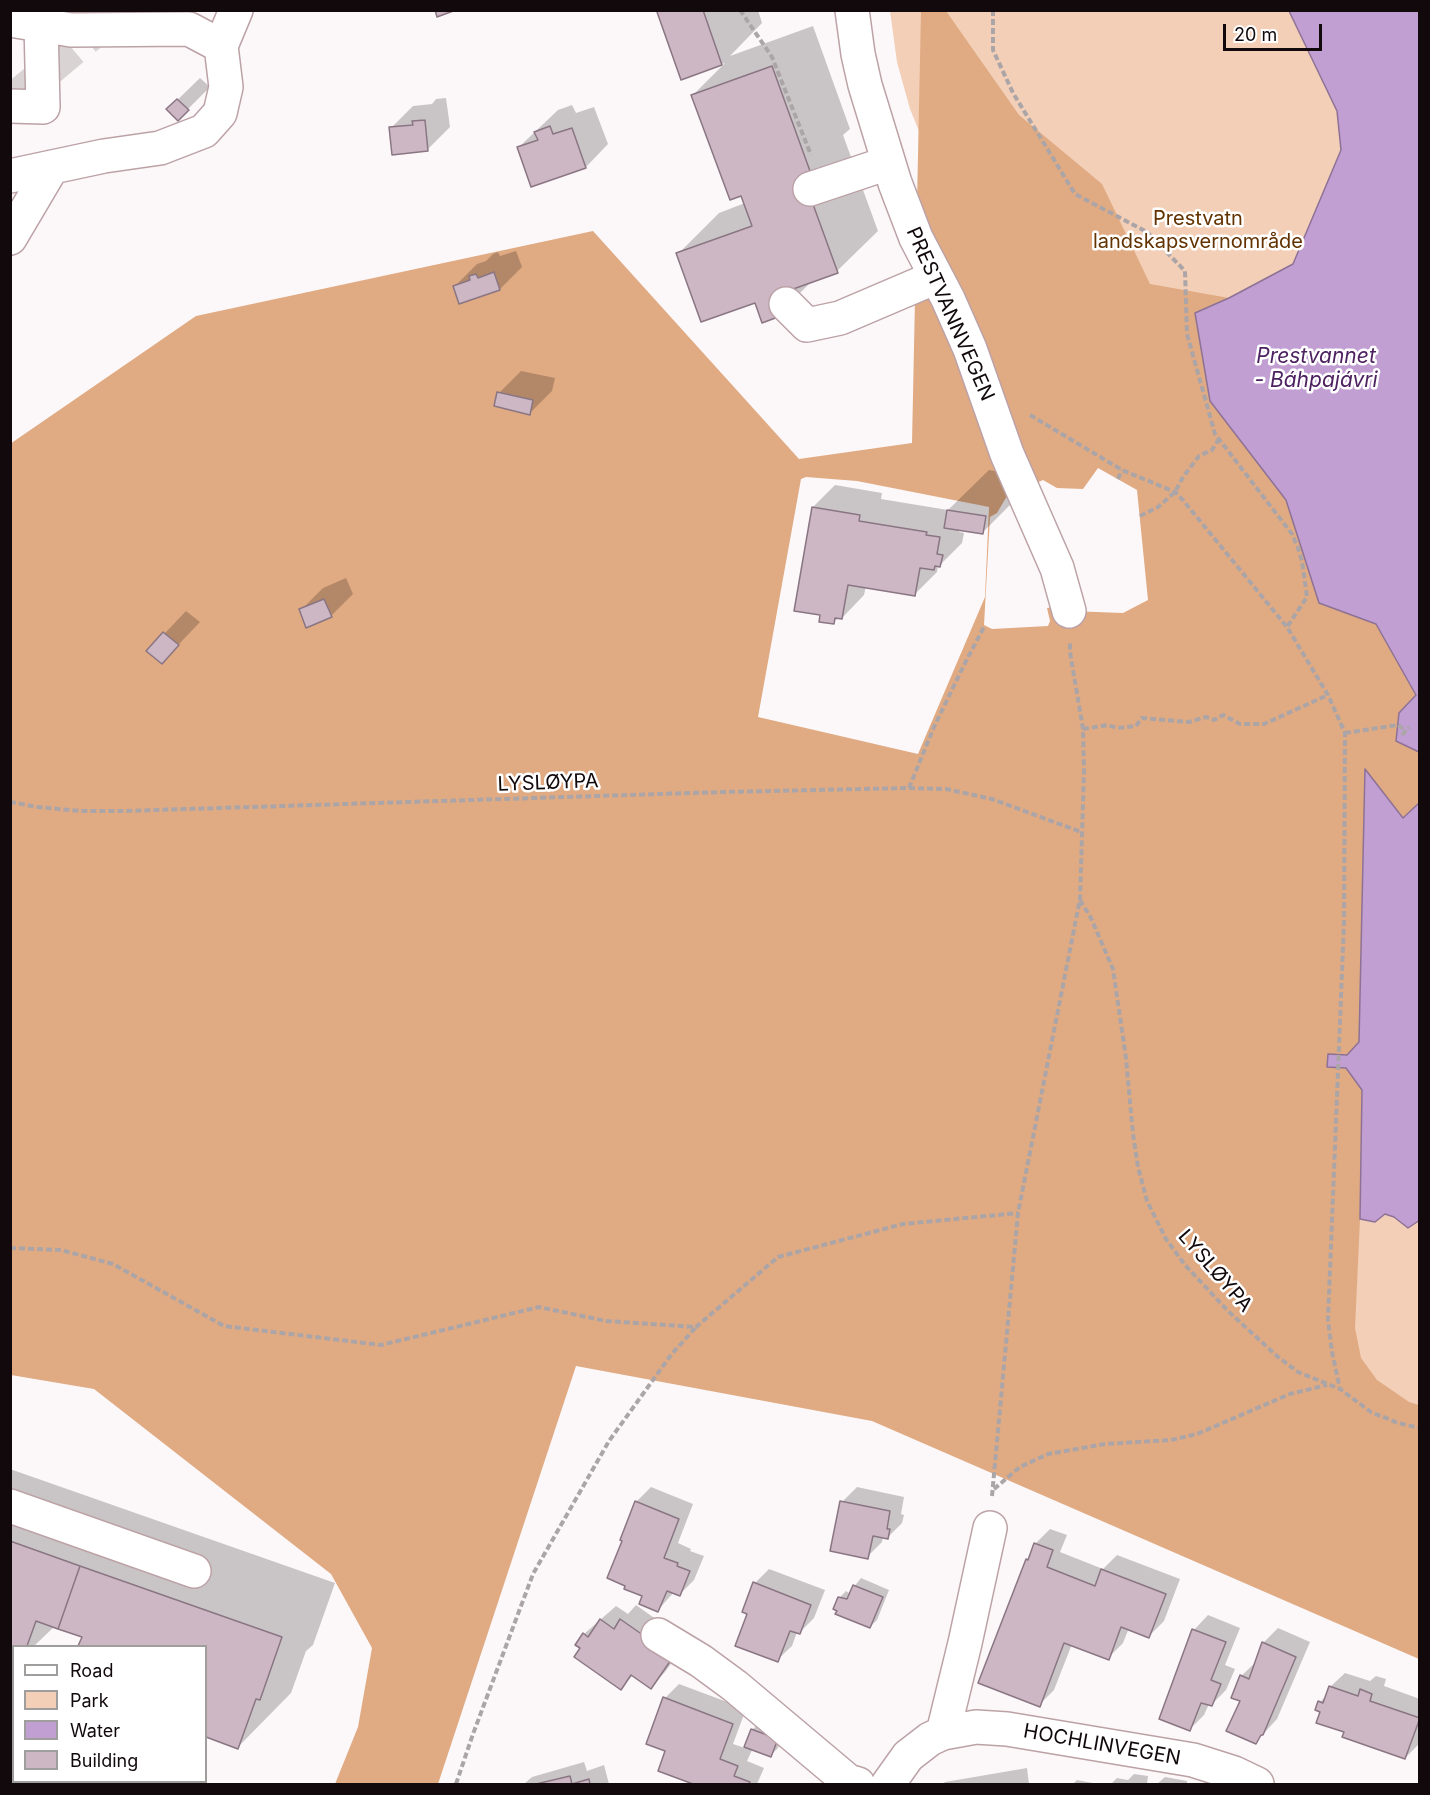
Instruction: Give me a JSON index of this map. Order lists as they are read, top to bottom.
{
  "streets": {
    "street": ["PRESTVANNVEGEN", "HOCHLINVEGEN"],
    "path": ["LYSLØYPA"]
  },
  "water": ["Prestvannet - Báhpajávri"],
  "parks": ["Prestvatn landskapsvernområde"],
  "legend": [
    "Road",
    "Park",
    "Water",
    "Building"
  ],
  "scale_bar": "20 m"
}
